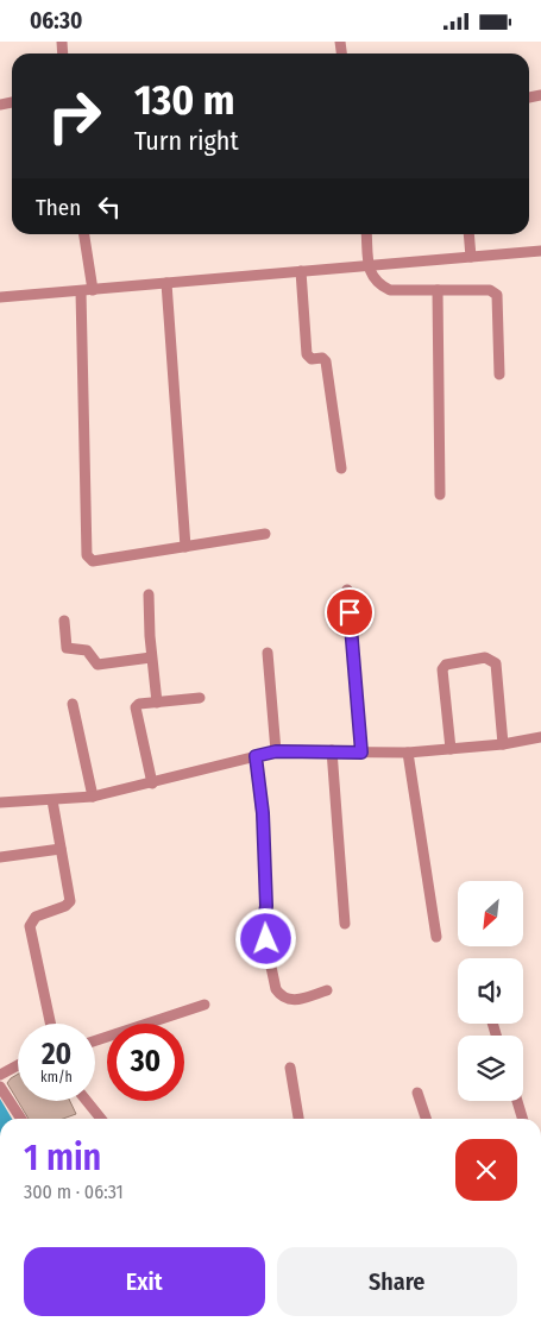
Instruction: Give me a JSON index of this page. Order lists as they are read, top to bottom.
{
  "north": "bottom left",
  "page": {
    "status": "06:30",
    "turn": ["130 m", "Turn right"],
    "then": "Then",
    "speed": "20 km/h",
    "limit": "30",
    "heading": ["1 min", "300 m · 06:31"],
    "buttons": ["Exit", "Share"]
  }
}
